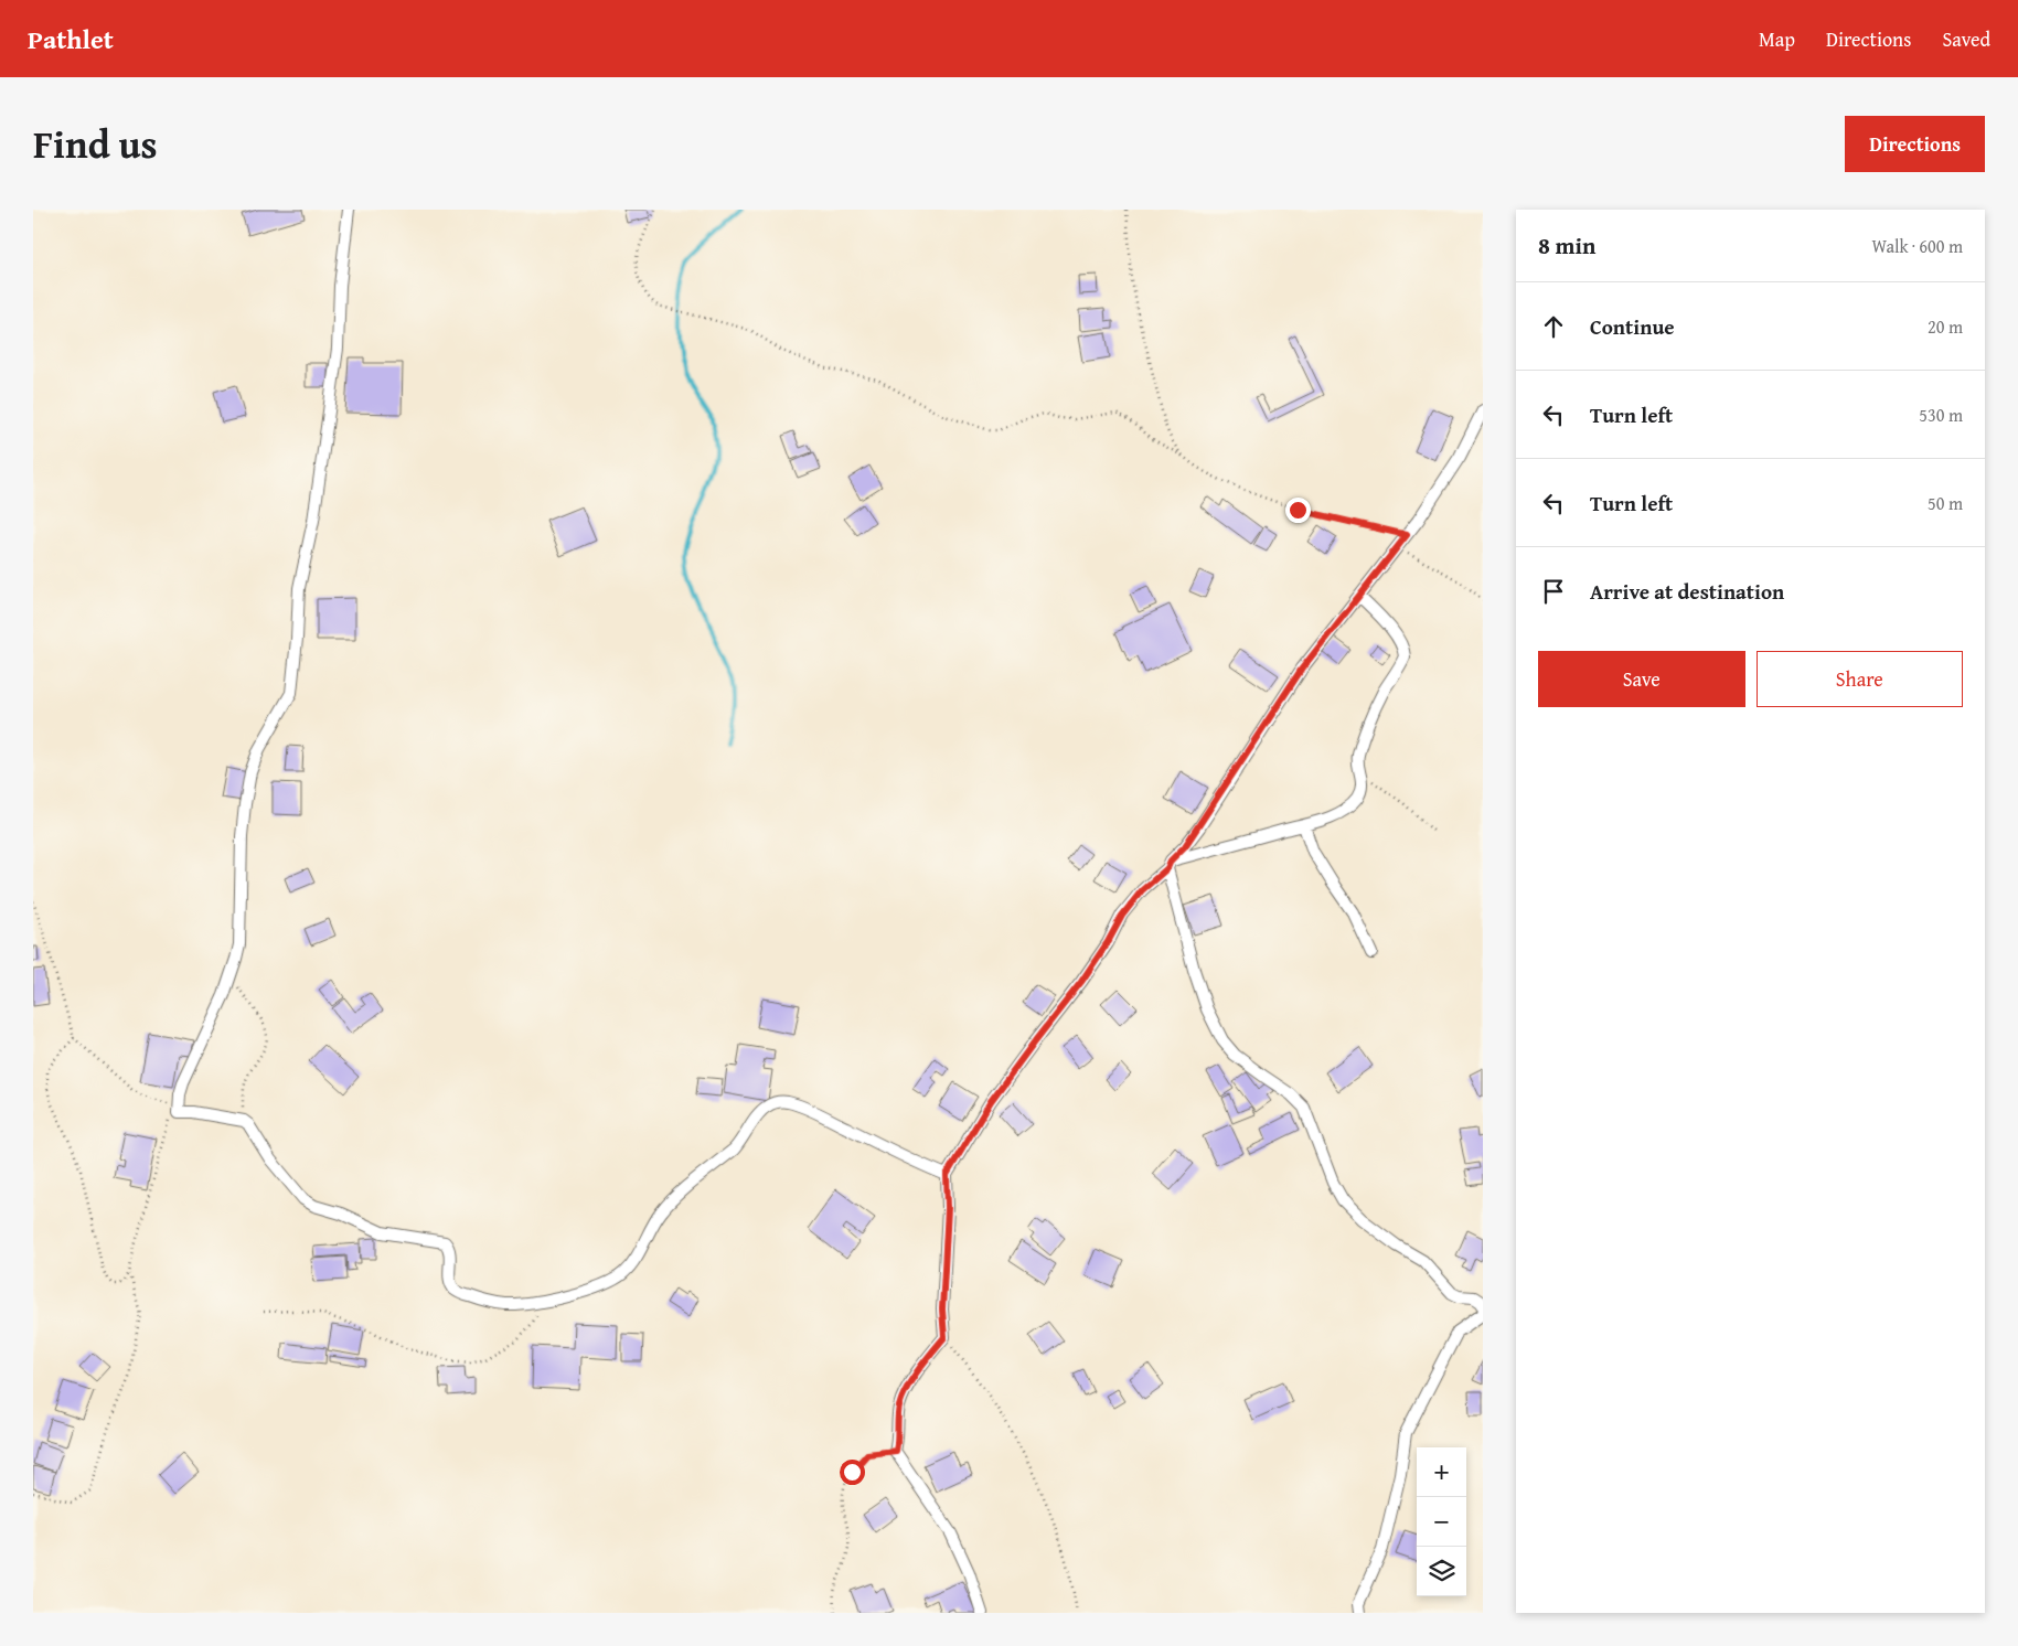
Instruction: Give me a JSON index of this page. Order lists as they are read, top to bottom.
{
  "page": {
    "header": "Pathlet",
    "nav": ["Map", "Directions", "Saved"],
    "title": "Find us",
    "buttons": [
      "Directions",
      ["Save", "Share"]
    ],
    "heading": ["8 min", "Walk · 600 m"],
    "list": [
      ["Continue", "20 m"],
      ["Turn left", "530 m"],
      ["Turn left", "50 m"],
      "Arrive at destination"
    ],
    "map_buttons": ["+", "−"]
  }
}
